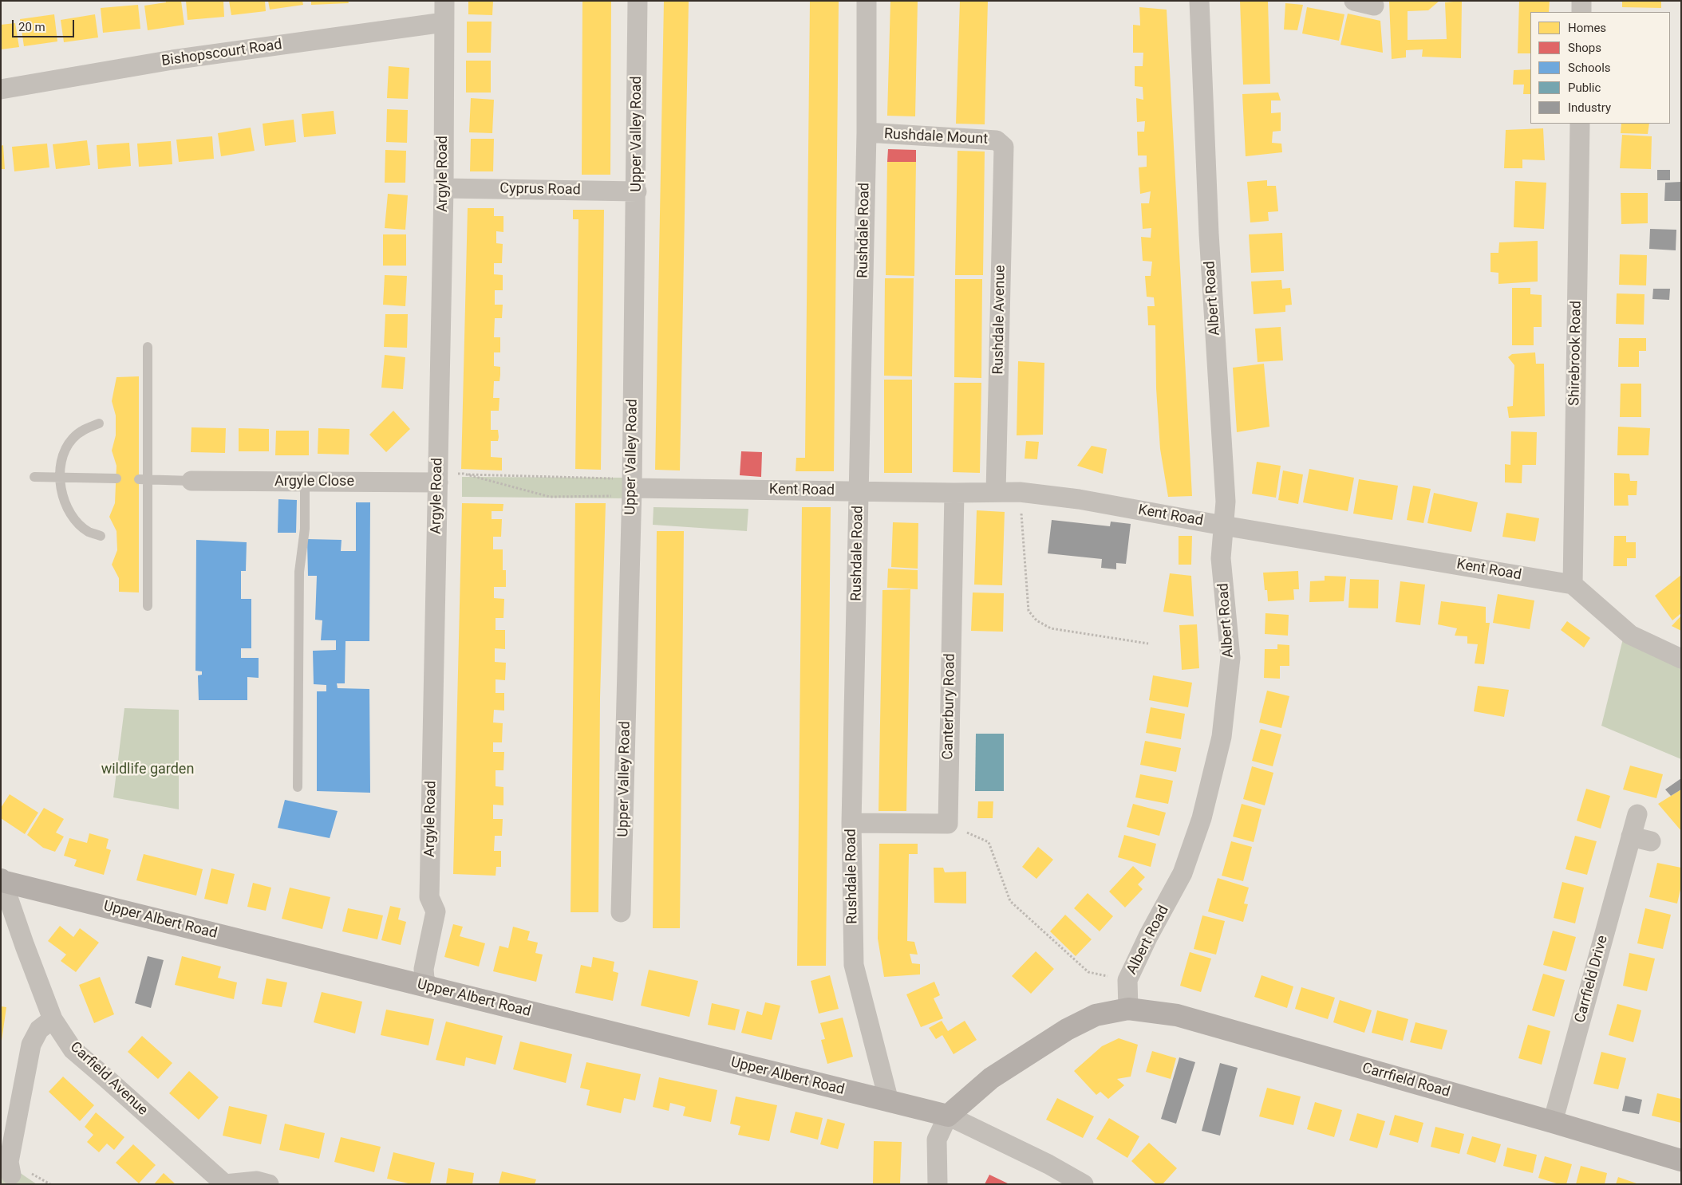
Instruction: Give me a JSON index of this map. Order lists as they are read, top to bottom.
{
  "streets": {
    "street": [
      "Bishopscourt Road",
      "Upper Valley Road",
      "Rushdale Mount",
      "Argyle Road",
      "Cyprus Road",
      "Rushdale Road",
      "Albert Road",
      "Rushdale Avenue",
      "Shirebrook Road",
      "Argyle Close",
      "Kent Road",
      "Canterbury Road",
      "Upper Albert Road",
      "Carrfield Drive",
      "Carfield Avenue",
      "Carrfield Road"
    ]
  },
  "crossings": [
    ["Bishopscourt Road", "Argyle Road"],
    ["Upper Valley Road", "Cyprus Road"],
    ["Upper Valley Road", "Kent Road"],
    ["Rushdale Mount", "Rushdale Road"],
    ["Rushdale Mount", "Rushdale Avenue"],
    ["Argyle Road", "Cyprus Road"],
    ["Argyle Road", "Argyle Close"],
    ["Argyle Road", "Upper Albert Road"],
    ["Rushdale Road", "Kent Road"],
    ["Rushdale Road", "Upper Albert Road"],
    ["Albert Road", "Kent Road"],
    ["Albert Road", "Carrfield Road"],
    ["Rushdale Avenue", "Kent Road"],
    ["Shirebrook Road", "Kent Road"],
    ["Kent Road", "Canterbury Road"],
    ["Upper Albert Road", "Carfield Avenue"],
    ["Carrfield Drive", "Carrfield Road"]
  ],
  "parks": ["wildlife garden"],
  "legend": [
    "Homes",
    "Shops",
    "Schools",
    "Public",
    "Industry"
  ],
  "scale_bar": "20 m"
}
